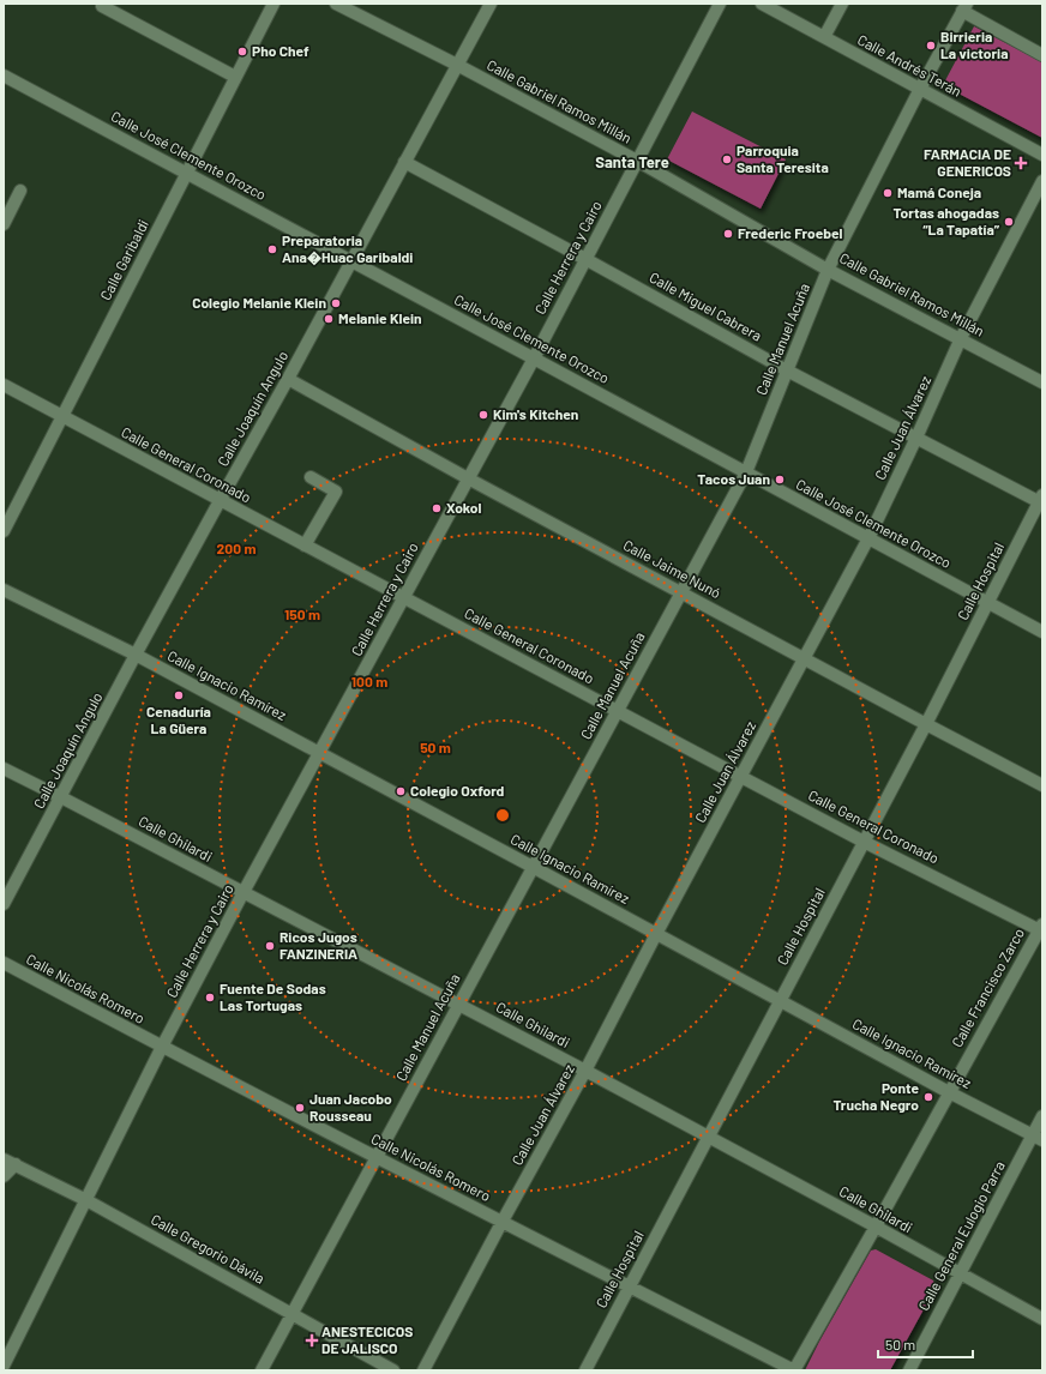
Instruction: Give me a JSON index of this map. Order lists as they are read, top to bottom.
{
  "streets": {
    "street": [
      "Calle Andrés Terán",
      "Calle Gabriel Ramos Millán",
      "Calle José Clemente Orozco",
      "Calle Herrera y Cairo",
      "Calle Garibaldi",
      "Calle Miguel Cabrera",
      "Calle Manuel Acuña",
      "Calle Joaquín Angulo",
      "Calle Juan Álvarez",
      "Calle General Coronado",
      "Calle Jaime Nunó",
      "Calle Hospital",
      "Calle Ignacio Ramírez",
      "Calle Ghilardi",
      "Calle Francisco Zarco",
      "Calle Nicolás Romero",
      "Calle General Eulogio Parra",
      "Calle Gregorio Dávila"
    ]
  },
  "crossings": [
    ["Calle Andrés Terán", "Calle Manuel Acuña"],
    ["Calle Gabriel Ramos Millán", "Calle Herrera y Cairo"],
    ["Calle Gabriel Ramos Millán", "Calle Manuel Acuña"],
    ["Calle Gabriel Ramos Millán", "Calle Joaquín Angulo"],
    ["Calle Gabriel Ramos Millán", "Calle Juan Álvarez"],
    ["Calle José Clemente Orozco", "Calle Herrera y Cairo"],
    ["Calle José Clemente Orozco", "Calle Garibaldi"],
    ["Calle José Clemente Orozco", "Calle Manuel Acuña"],
    ["Calle José Clemente Orozco", "Calle Joaquín Angulo"],
    ["Calle José Clemente Orozco", "Calle Juan Álvarez"],
    ["Calle José Clemente Orozco", "Calle Hospital"],
    ["Calle Herrera y Cairo", "Calle Miguel Cabrera"],
    ["Calle Herrera y Cairo", "Calle General Coronado"],
    ["Calle Herrera y Cairo", "Calle Jaime Nunó"],
    ["Calle Herrera y Cairo", "Calle Ignacio Ramírez"],
    ["Calle Herrera y Cairo", "Calle Ghilardi"],
    ["Calle Herrera y Cairo", "Calle Nicolás Romero"],
    ["Calle Herrera y Cairo", "Calle Gregorio Dávila"],
    ["Calle Garibaldi", "Calle General Coronado"],
    ["Calle Miguel Cabrera", "Calle Manuel Acuña"],
    ["Calle Miguel Cabrera", "Calle Joaquín Angulo"],
    ["Calle Miguel Cabrera", "Calle Juan Álvarez"],
    ["Calle Miguel Cabrera", "Calle Hospital"],
    ["Calle Manuel Acuña", "Calle General Coronado"],
    ["Calle Manuel Acuña", "Calle Jaime Nunó"],
    ["Calle Manuel Acuña", "Calle Ignacio Ramírez"],
    ["Calle Manuel Acuña", "Calle Ghilardi"],
    ["Calle Manuel Acuña", "Calle Nicolás Romero"],
    ["Calle Manuel Acuña", "Calle Gregorio Dávila"],
    ["Calle Joaquín Angulo", "Calle General Coronado"],
    ["Calle Joaquín Angulo", "Calle Jaime Nunó"],
    ["Calle Joaquín Angulo", "Calle Ignacio Ramírez"],
    ["Calle Joaquín Angulo", "Calle Ghilardi"],
    ["Calle Juan Álvarez", "Calle General Coronado"],
    ["Calle Juan Álvarez", "Calle Jaime Nunó"],
    ["Calle Juan Álvarez", "Calle Ignacio Ramírez"],
    ["Calle Juan Álvarez", "Calle Ghilardi"],
    ["Calle Juan Álvarez", "Calle Nicolás Romero"],
    ["Calle General Coronado", "Calle Hospital"],
    ["Calle General Coronado", "Calle Francisco Zarco"],
    ["Calle Jaime Nunó", "Calle Hospital"],
    ["Calle Hospital", "Calle Ignacio Ramírez"],
    ["Calle Hospital", "Calle Ghilardi"],
    ["Calle Hospital", "Calle Nicolás Romero"],
    ["Calle Ignacio Ramírez", "Calle Francisco Zarco"],
    ["Calle Ignacio Ramírez", "Calle General Eulogio Parra"],
    ["Calle Ghilardi", "Calle Francisco Zarco"],
    ["Calle Ghilardi", "Calle General Eulogio Parra"],
    ["Calle Francisco Zarco", "Calle Nicolás Romero"]
  ],
  "districts": ["Santa Tere"],
  "places": {
    "other": [
      "Birrieria La victoria",
      "Pho Chef",
      "Parroquia Santa Teresita",
      "Mamá Coneja",
      "Tortas ahogadas “La Tapatía”",
      "Frederic Froebel",
      "Preparatoria Ana�Huac Garibaldi",
      "Colegio Melanie Klein",
      "Melanie Klein",
      "Kim's Kitchen",
      "Tacos Juan",
      "Xokol",
      "Cenaduría La Güera",
      "Colegio Oxford",
      "Ricos Jugos FANZINERIA",
      "Fuente De Sodas Las Tortugas",
      "Ponte Trucha Negro",
      "Juan Jacobo Rousseau"
    ],
    "health": ["FARMACIA DE GENERICOS", "ANESTECICOS DE JALISCO"]
  },
  "scale_bar": "50 m",
  "rings": [
    "200 m",
    "150 m",
    "100 m",
    "50 m"
  ]
}
